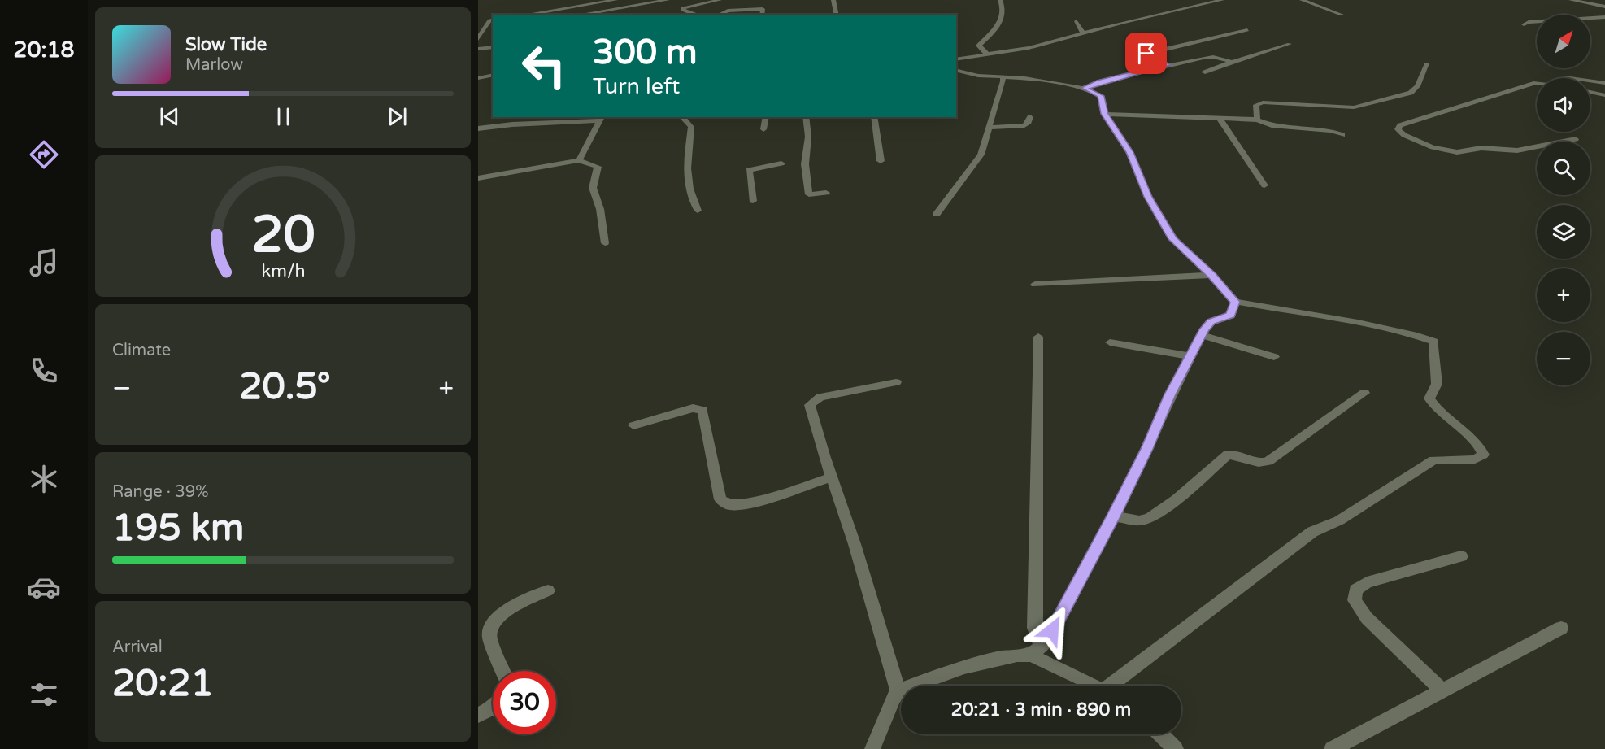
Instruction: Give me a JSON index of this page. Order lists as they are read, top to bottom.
{
  "north": "top right",
  "page": {
    "tabs": "20:18",
    "map_buttons": ["+", "−"],
    "turn": ["300 m", "Turn left"],
    "song": ["Slow Tide", "Marlow"],
    "tile": [
      "Climate",
      ["Range · 39%", "195 km"],
      ["Arrival", "20:21"]
    ],
    "heat": ["−", "20.5°", "+"],
    "limit": "30",
    "trip": "20:21 · 3 min · 890 m",
    "gauge": ["20", "km/h"]
  }
}
